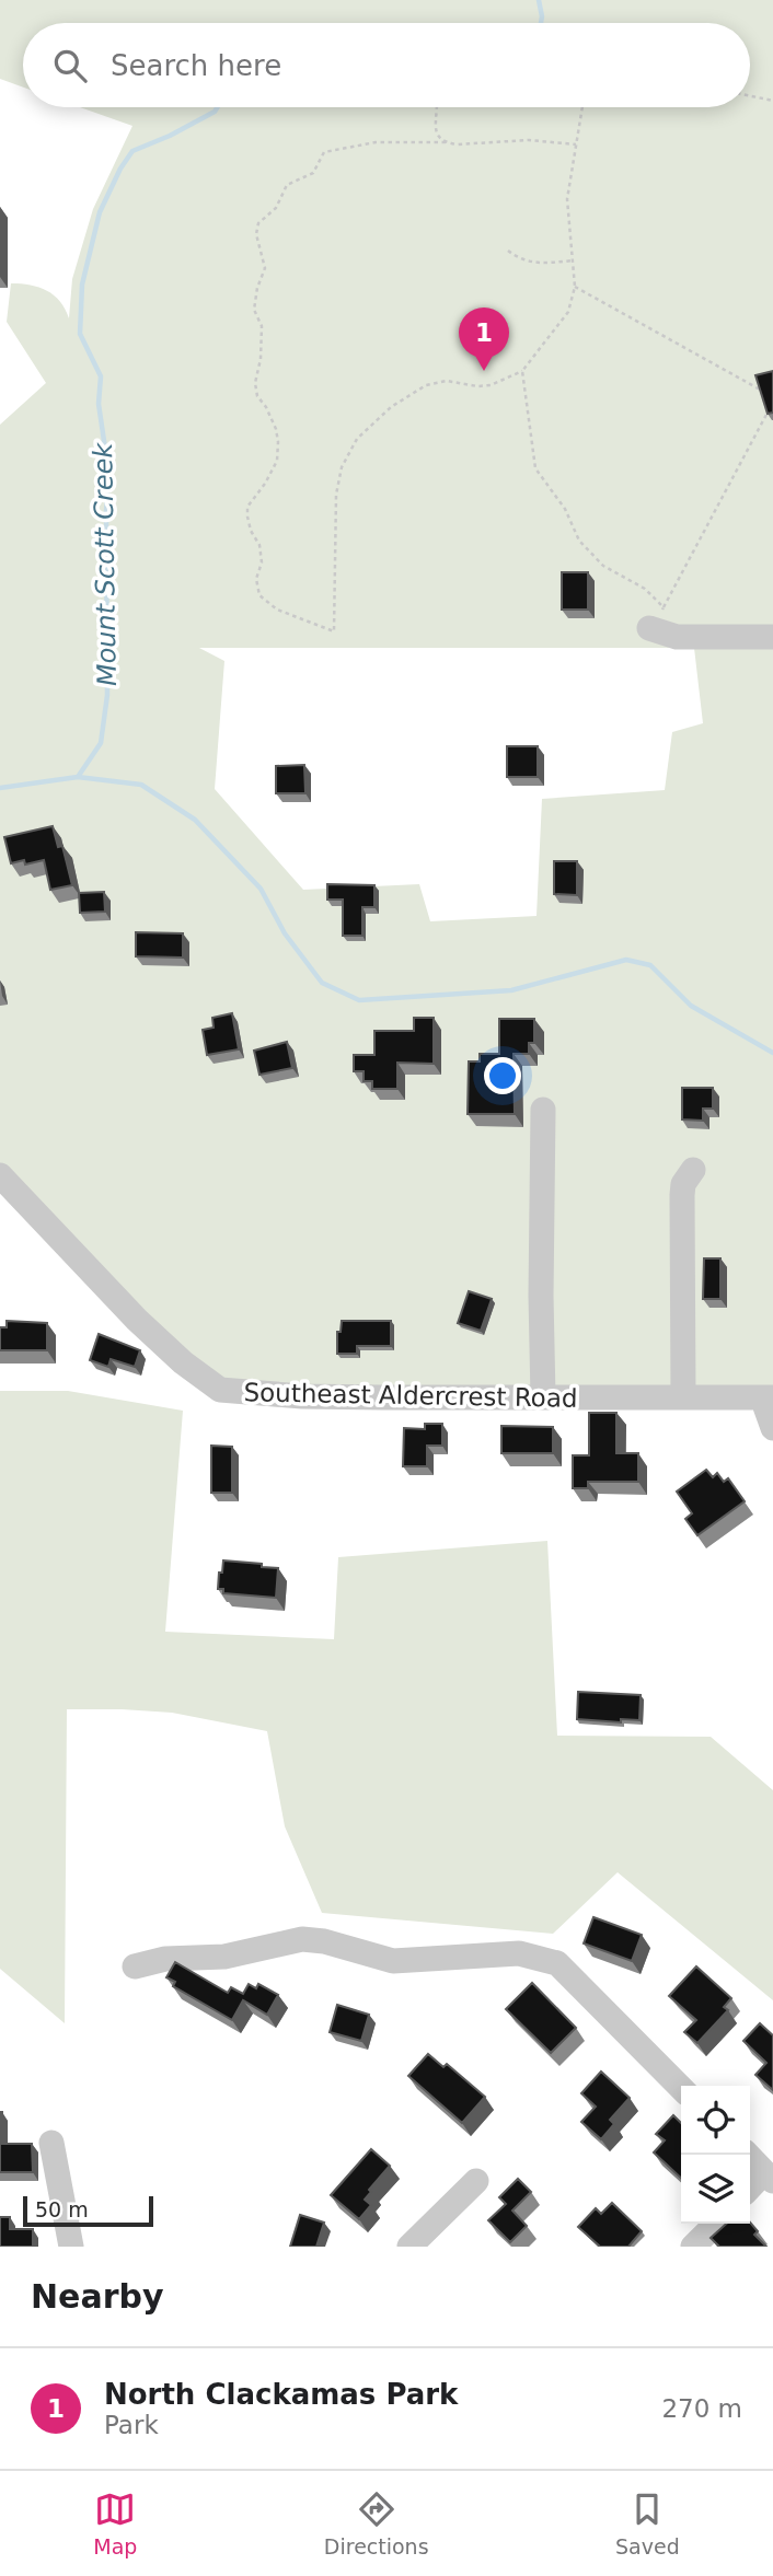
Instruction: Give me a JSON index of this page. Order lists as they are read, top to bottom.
{
  "streets": {
    "street": ["Southeast Aldercrest Road"]
  },
  "water": ["Mount Scott Creek"],
  "scale_bar": "50 m",
  "page": {
    "search": "Search here",
    "pins": "1",
    "scale": "50 m",
    "heading": "Nearby",
    "list": [
      {
        "mark": "1",
        "name": "North Clackamas Park",
        "note": "Park",
        "value": "270 m"
      }
    ],
    "nav": ["Map", "Directions", "Saved"]
  }
}
